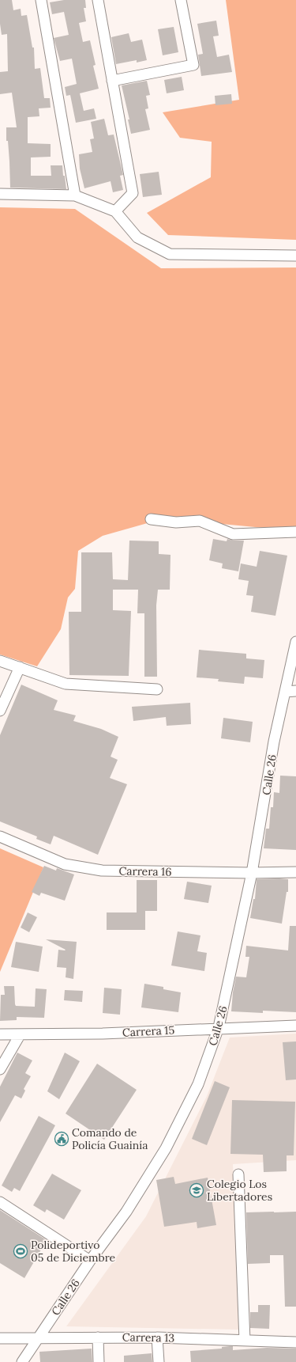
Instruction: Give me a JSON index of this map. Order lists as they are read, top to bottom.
{
  "streets": {
    "street": [
      "Calle 26",
      "Carrera 16",
      "Carrera 15",
      "Carrera 13"
    ]
  },
  "crossings": [
    ["Calle 26", "Carrera 16"],
    ["Calle 26", "Carrera 15"],
    ["Calle 26", "Carrera 13"]
  ],
  "places": {
    "public building": ["Comando de Policía Guainía"],
    "school or university": ["Colegio Los Libertadores"],
    "sports": ["Polideportivo 05 de Diciembre"]
  }
}
